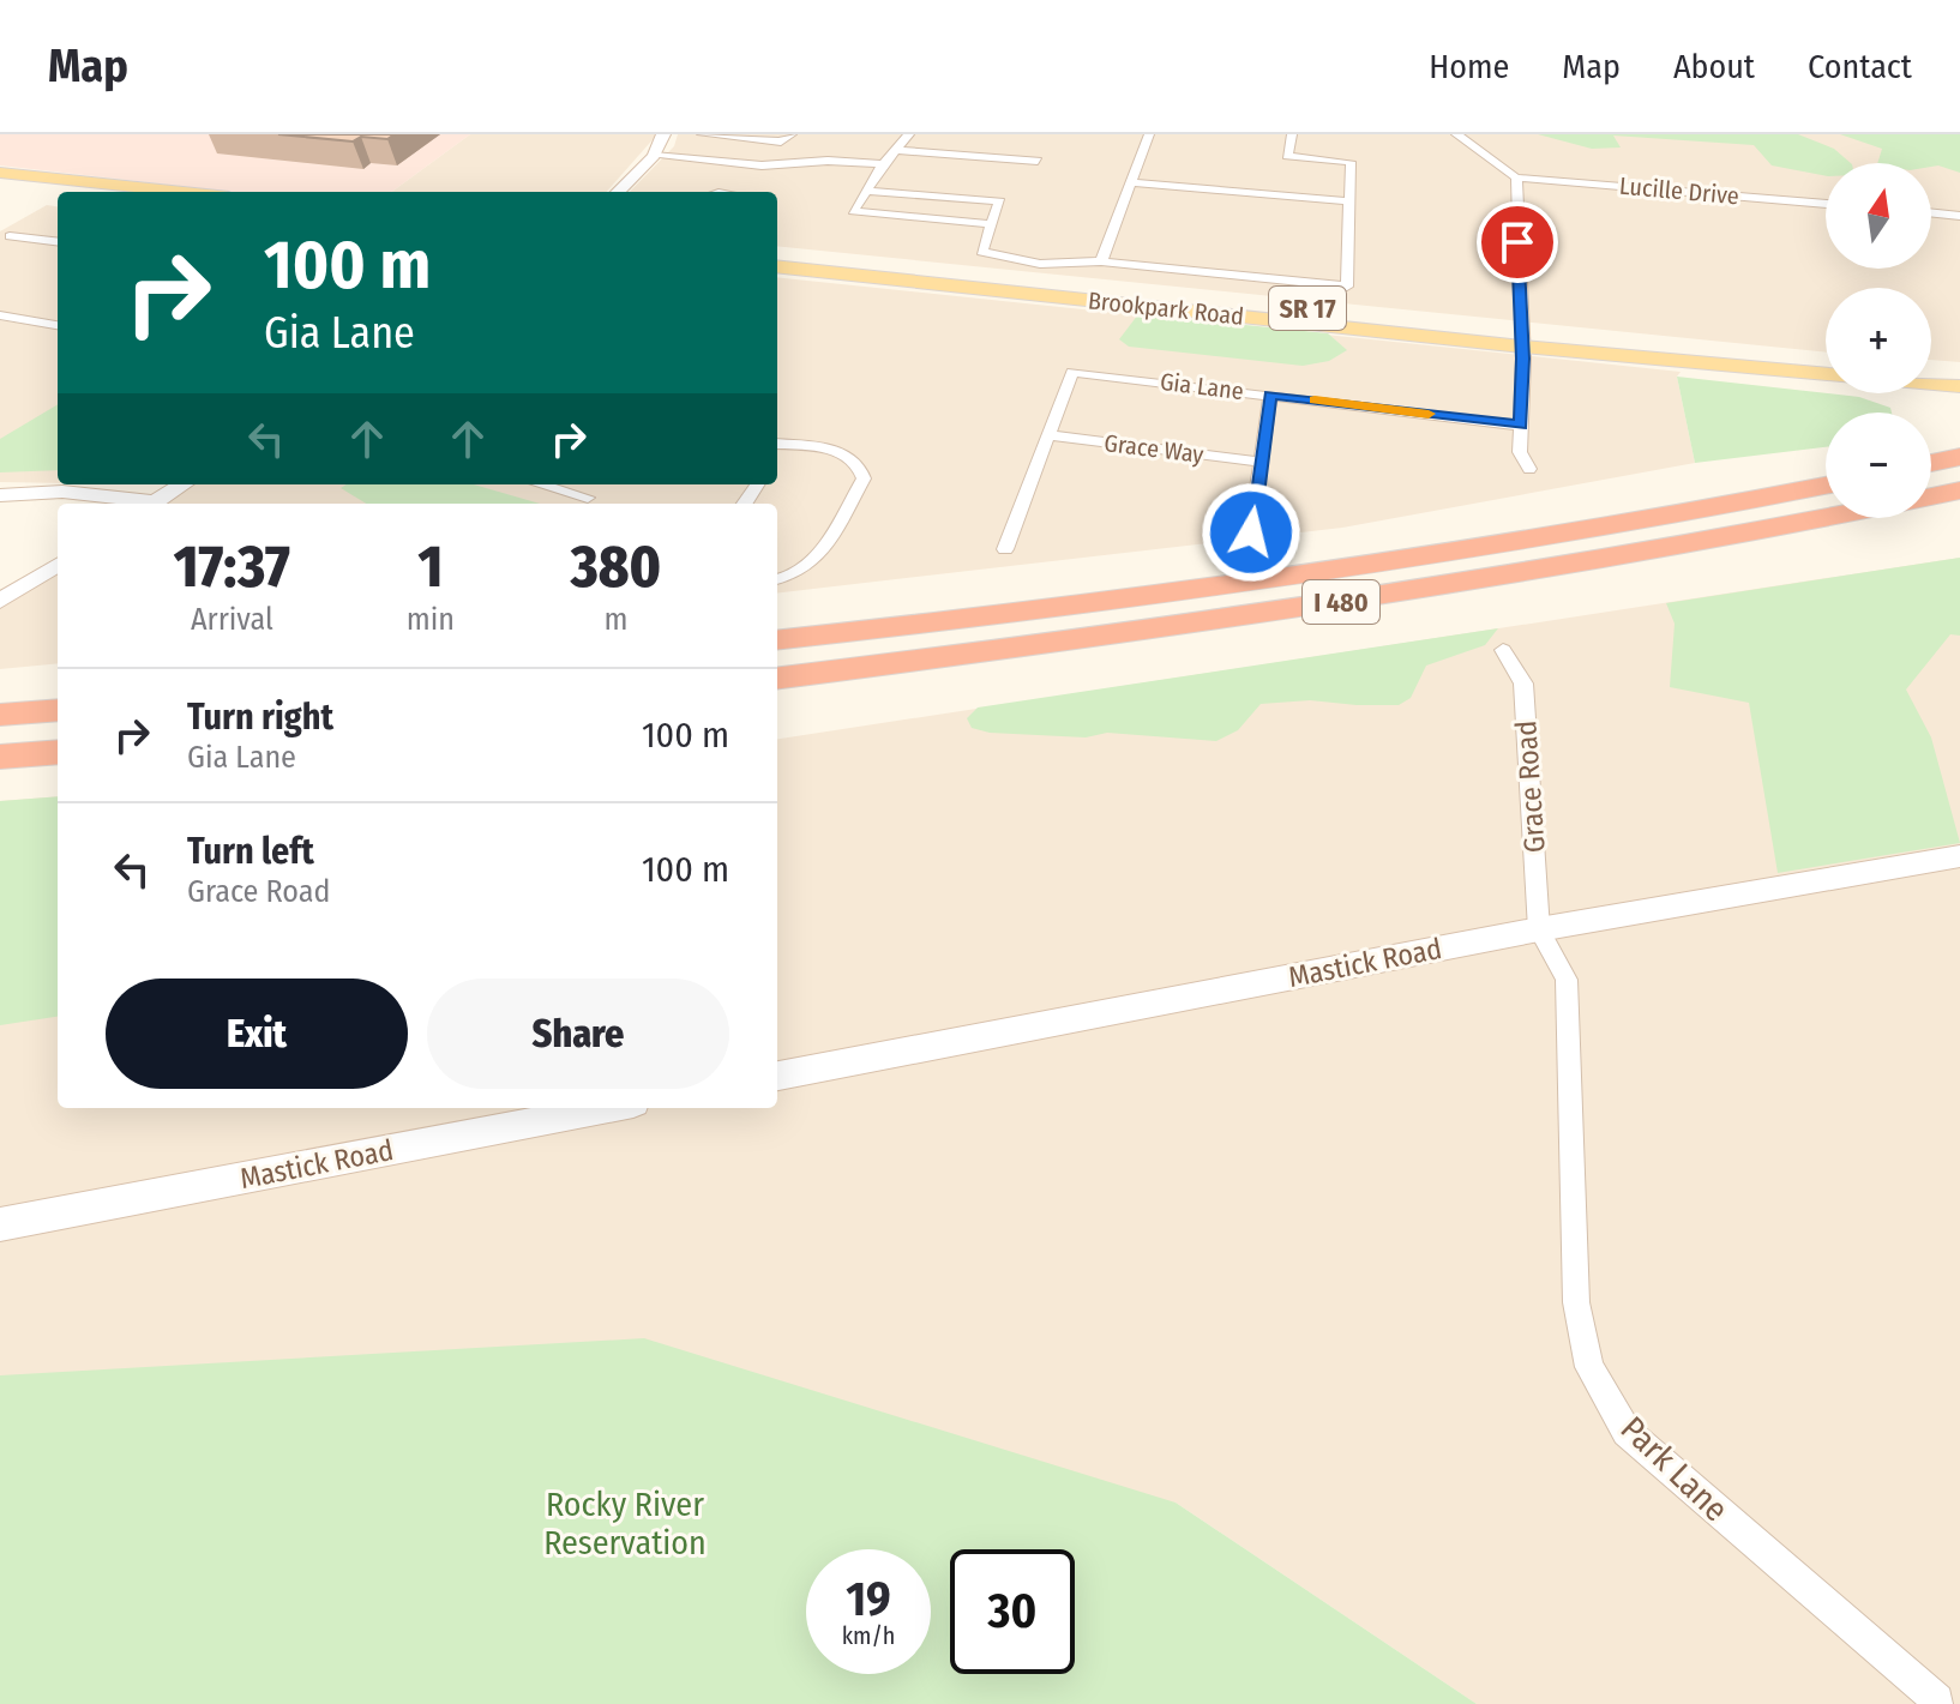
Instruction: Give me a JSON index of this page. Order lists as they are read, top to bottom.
{
  "streets": {
    "highway": ["I 480"],
    "main road": ["Brookpark Road", "SR 17"],
    "street": [
      "Lucille Drive",
      "Gia Lane",
      "Grace Way",
      "Grace Road",
      "Mastick Road",
      "Park Lane"
    ]
  },
  "crossings": [
    ["Gia Lane", "Grace Way"],
    ["Grace Road", "Mastick Road"],
    ["Grace Road", "Park Lane"],
    ["Mastick Road", "Park Lane"]
  ],
  "parks": ["Rocky River Reservation"],
  "north": "top",
  "page": {
    "header": "Map",
    "nav": [
      "Home",
      "Map",
      "About",
      "Contact"
    ],
    "map_buttons": ["+", "−"],
    "turn": ["100 m", "Gia Lane"],
    "eta": [
      "17:37",
      "Arrival",
      "1",
      "min",
      "380",
      "m"
    ],
    "list": [
      {
        "name": "Turn right",
        "note": "Gia Lane",
        "value": "100 m"
      },
      {
        "name": "Turn left",
        "note": "Grace Road",
        "value": "100 m"
      }
    ],
    "buttons": ["Exit", "Share"],
    "speed": "19 km/h",
    "limit": "30"
  }
}
